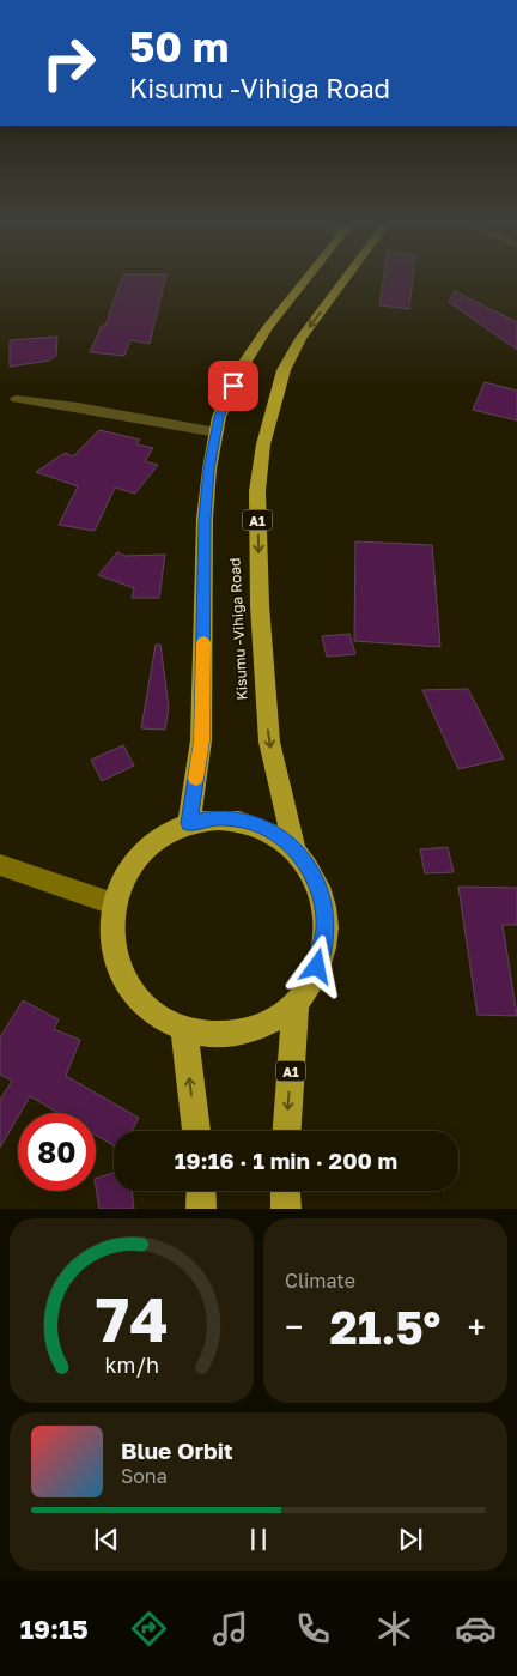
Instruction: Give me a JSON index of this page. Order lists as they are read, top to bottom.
{
  "streets": {
    "highway": ["A1", "Kisumu -Vihiga Road"]
  },
  "crossings": [
    ["A1", "Kisumu -Vihiga Road"]
  ],
  "page": {
    "turn": ["50 m", "Kisumu -Vihiga Road"],
    "limit": "80",
    "trip": "19:16 · 1 min · 200 m",
    "tile": "Climate",
    "heat": ["−", "21.5°", "+"],
    "song": ["Blue Orbit", "Sona"],
    "tabs": "19:15",
    "gauge": ["74", "km/h"]
  }
}
